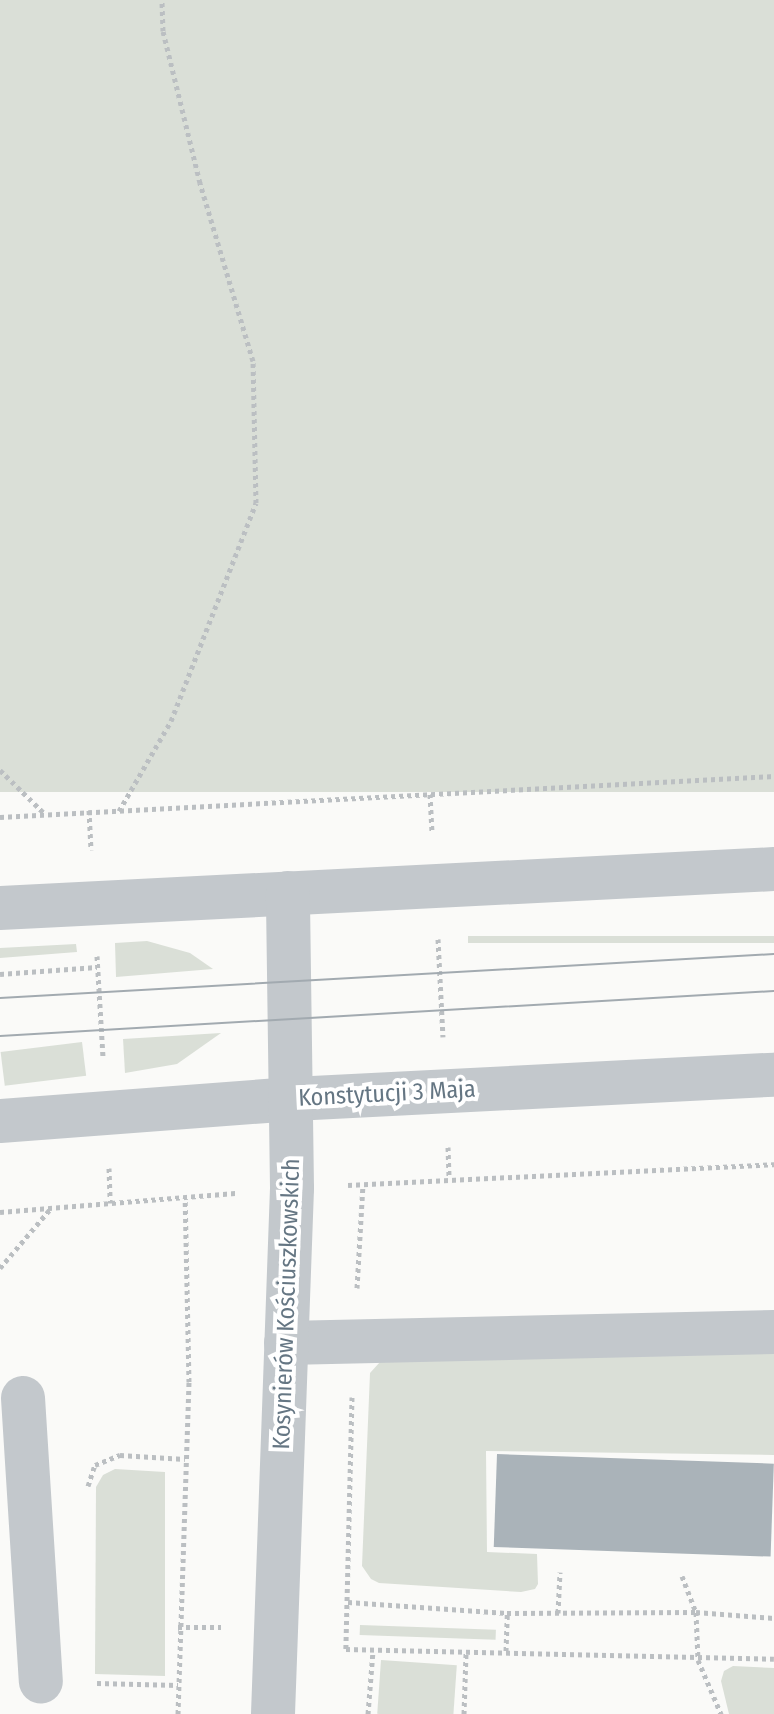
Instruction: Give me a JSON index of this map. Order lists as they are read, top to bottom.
{
  "streets": {
    "street": ["Konstytucji 3 Maja", "Kosynierów Kościuszkowskich"]
  },
  "crossings": [
    ["Konstytucji 3 Maja", "Kosynierów Kościuszkowskich"]
  ]
}
